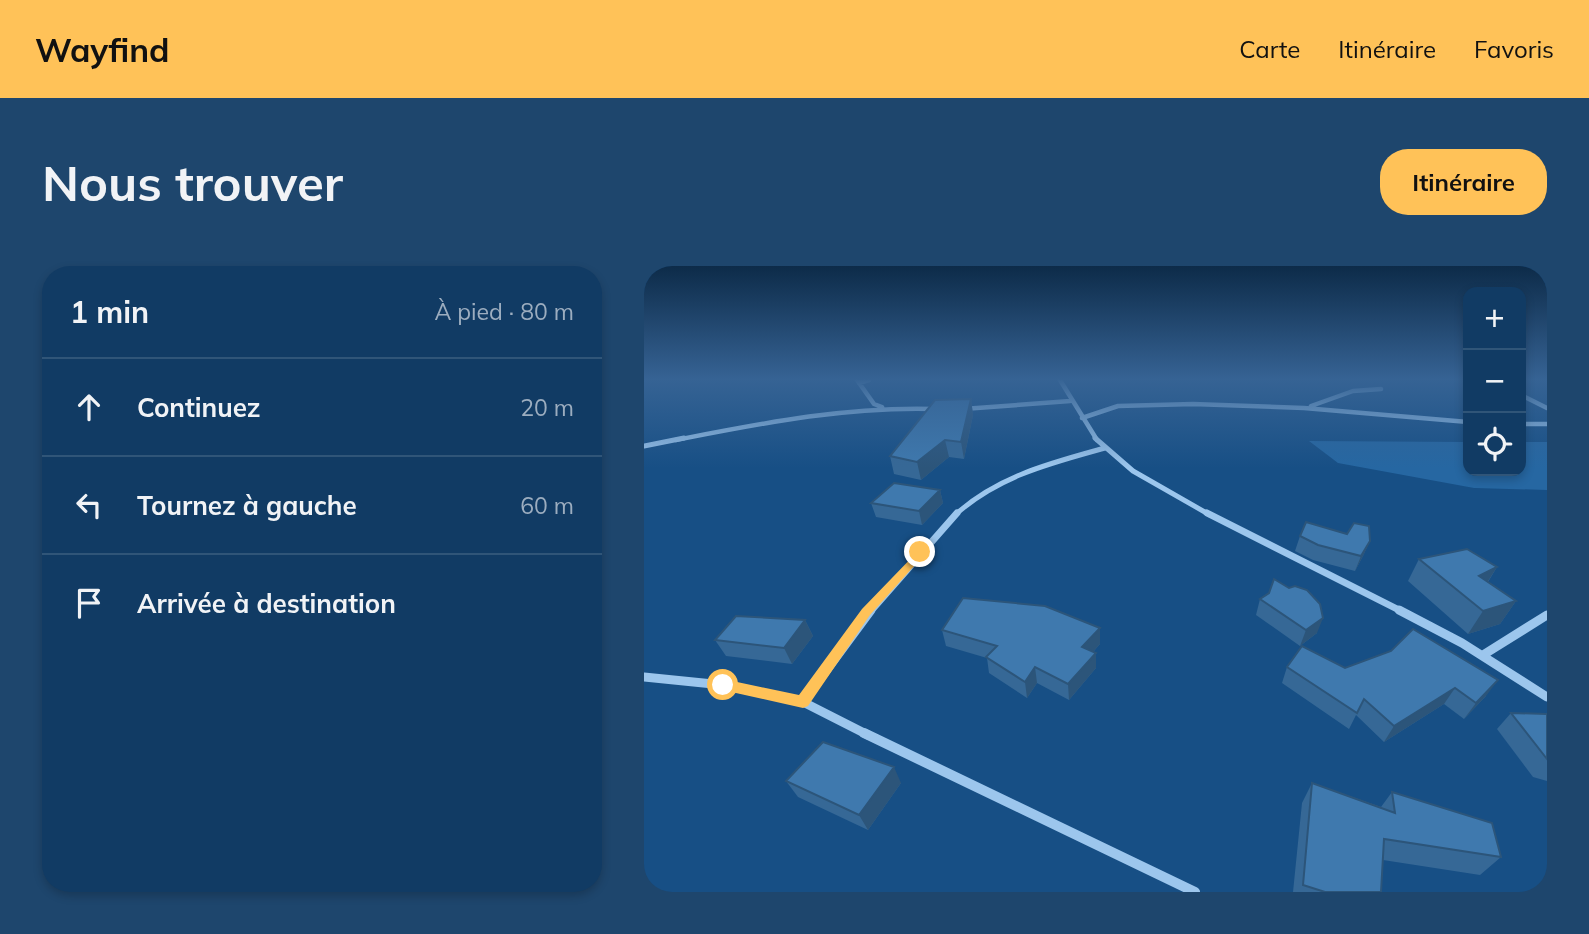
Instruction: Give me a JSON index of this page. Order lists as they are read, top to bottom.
{
  "page": {
    "header": "Wayfind",
    "nav": ["Carte", "Itinéraire", "Favoris"],
    "buttons": "Itinéraire",
    "title": "Nous trouver",
    "heading": ["1 min", "À pied · 80 m"],
    "map_buttons": ["+", "−"],
    "list": [
      ["Continuez", "20 m"],
      ["Tournez à gauche", "60 m"],
      "Arrivée à destination"
    ]
  }
}
